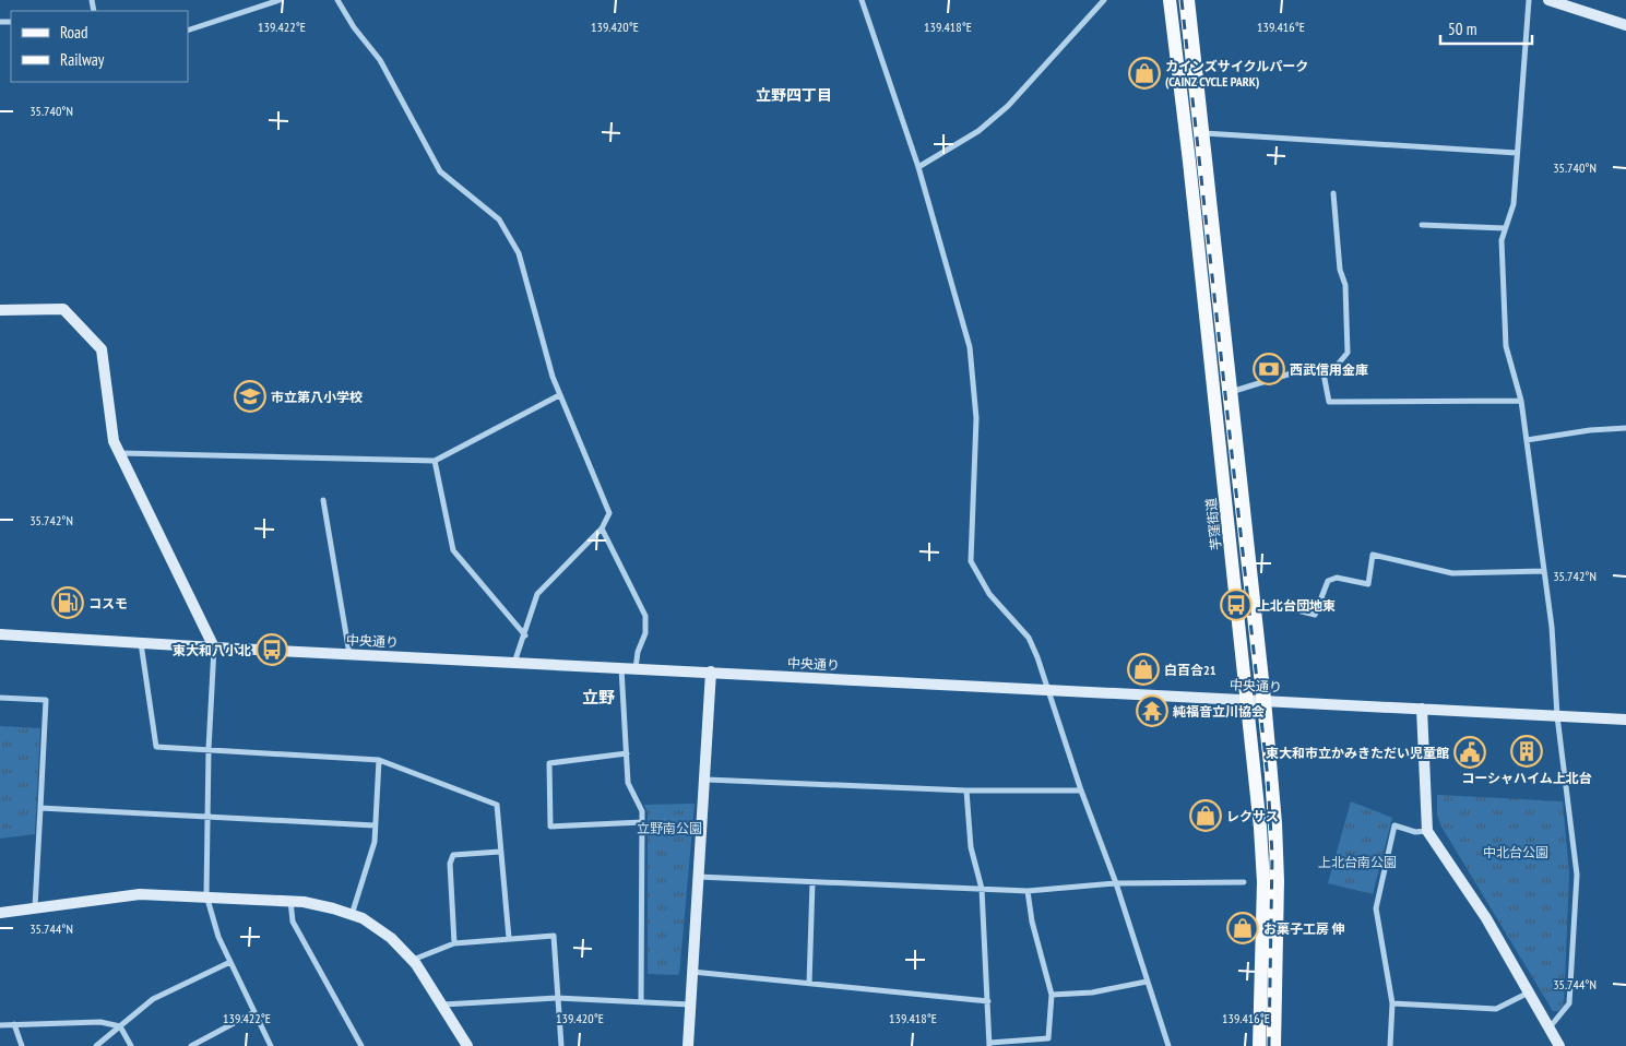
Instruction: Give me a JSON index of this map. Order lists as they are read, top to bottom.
{
  "streets": {
    "main road": ["芋窪街道"],
    "street": ["中央通り"]
  },
  "crossings": [
    ["芋窪街道", "中央通り"]
  ],
  "districts": ["立野四丁目", "立野"],
  "parks": ["立野南公園", "中北台公園", "上北台南公園"],
  "places": {
    "shop": [
      "カインズサイクルパーク (CAINZ CYCLE PARK)",
      "白百合21",
      "レクサス",
      "お菓子工房 伸"
    ],
    "bank": ["西武信用金庫"],
    "school or university": ["市立第八小学校"],
    "fuel station": ["コスモ"],
    "bus stop": ["上北台団地東", "東大和八小北"],
    "temple": ["純福音立川協会"],
    "building": ["コーシャハイム上北台"],
    "public building": ["東大和市立かみきただい児童館"]
  },
  "legend": ["Road", "Railway"],
  "scale_bar": "50 m",
  "coordinates": [
    "139.422°E",
    "139.420°E",
    "139.418°E",
    "139.416°E",
    "35.740°N",
    "35.742°N",
    "35.744°N"
  ]
}
